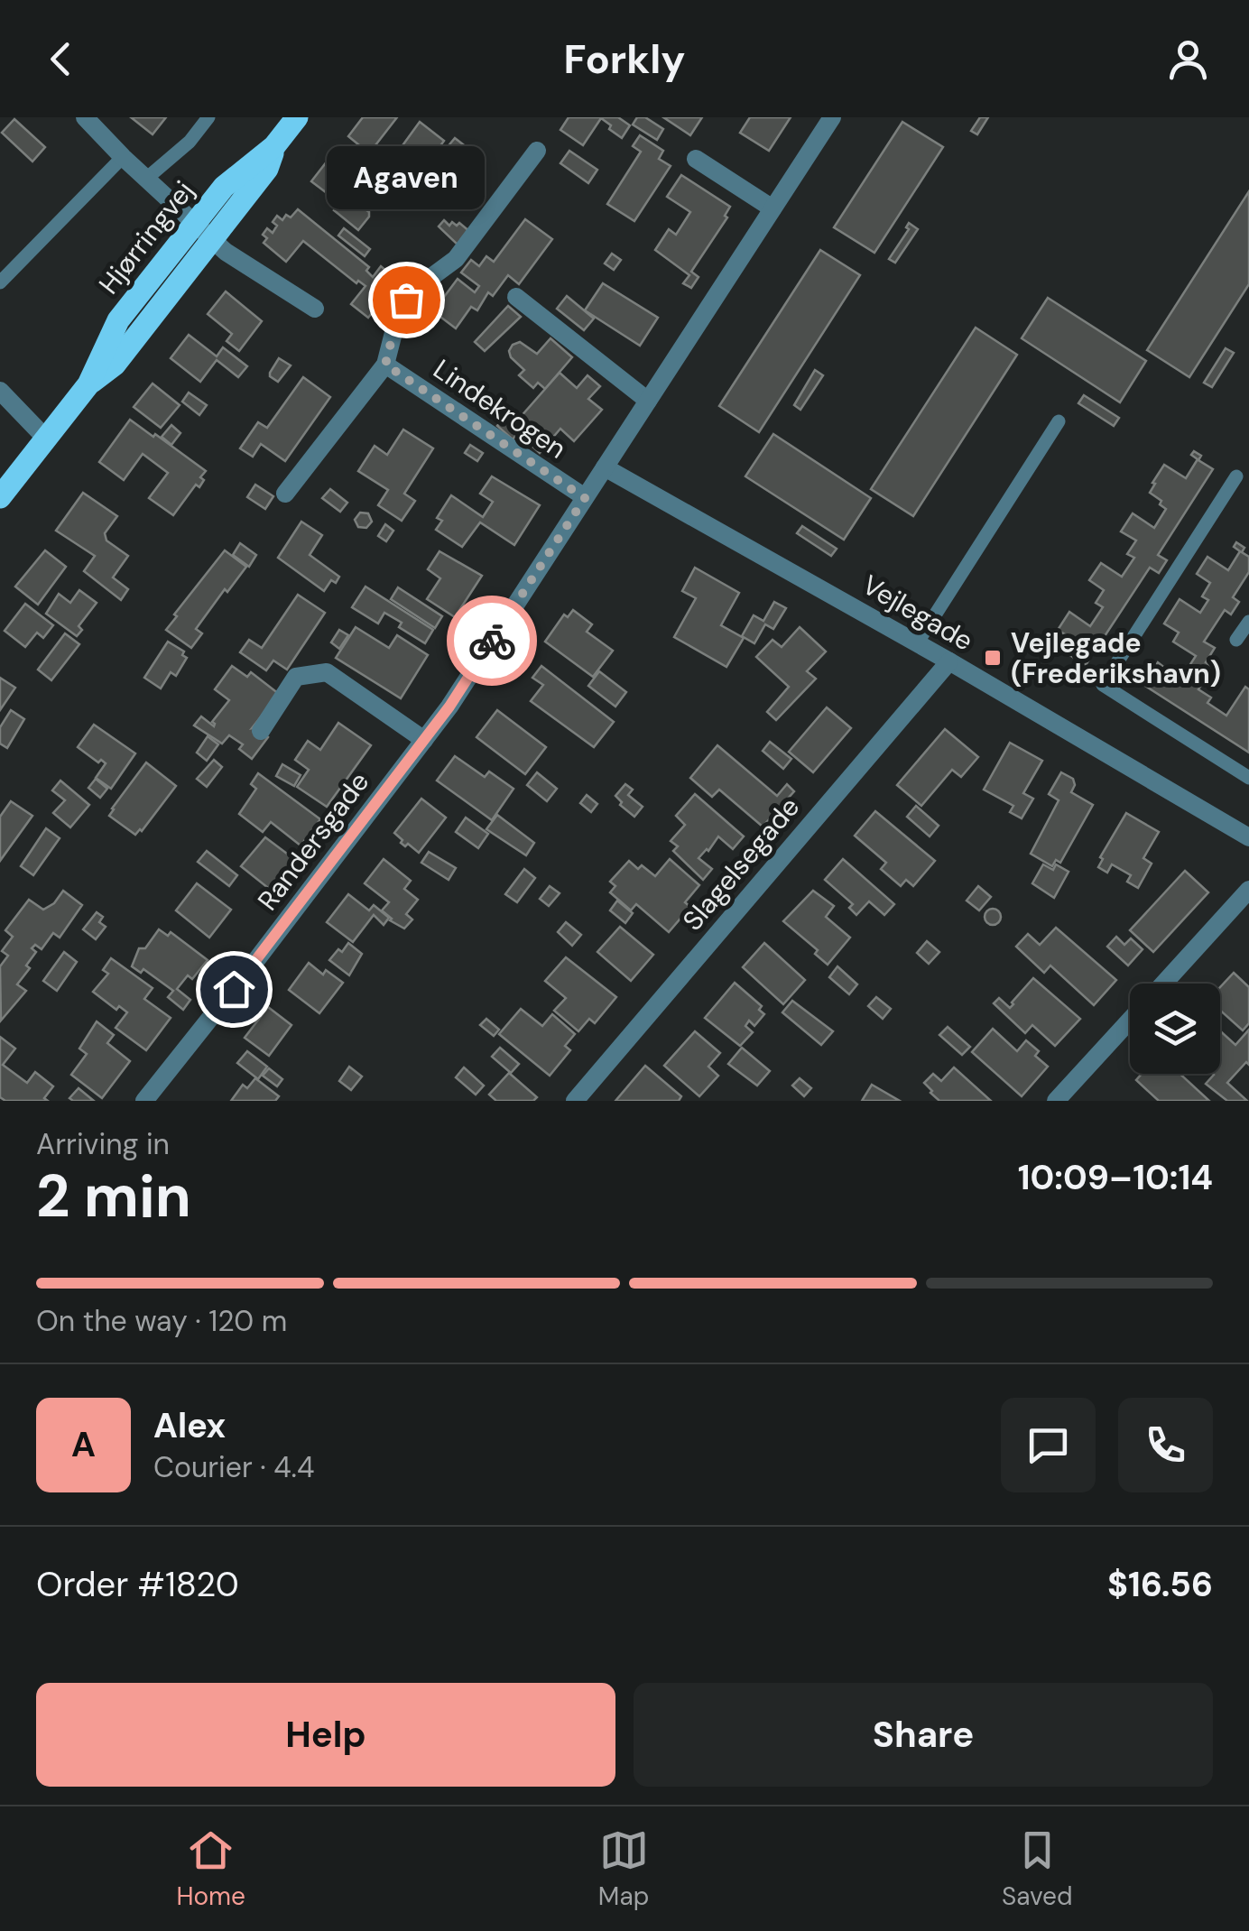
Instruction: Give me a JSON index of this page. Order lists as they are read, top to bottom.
{
  "streets": {
    "main road": ["Hjørringvej"],
    "street": [
      "Lindekrogen",
      "Vejlegade",
      "Randersgade",
      "Slagelsegade"
    ]
  },
  "crossings": [
    ["Lindekrogen", "Randersgade"],
    ["Vejlegade", "Randersgade"],
    ["Vejlegade", "Slagelsegade"]
  ],
  "places": {
    "other": ["Agaven"],
    "transit": ["Vejlegade (Frederikshavn)"]
  },
  "page": {
    "header": "Forkly",
    "bubble": "Agaven",
    "heading": ["2 min", "Arriving in", "10:09–10:14"],
    "panel": [
      "Alex",
      "Courier · 4.4",
      "Order #1820",
      "$16.56"
    ],
    "bar": "On the way · 120 m",
    "round": "A",
    "buttons": ["Help", "Share"],
    "tabs": ["Home", "Map", "Saved"]
  }
}
